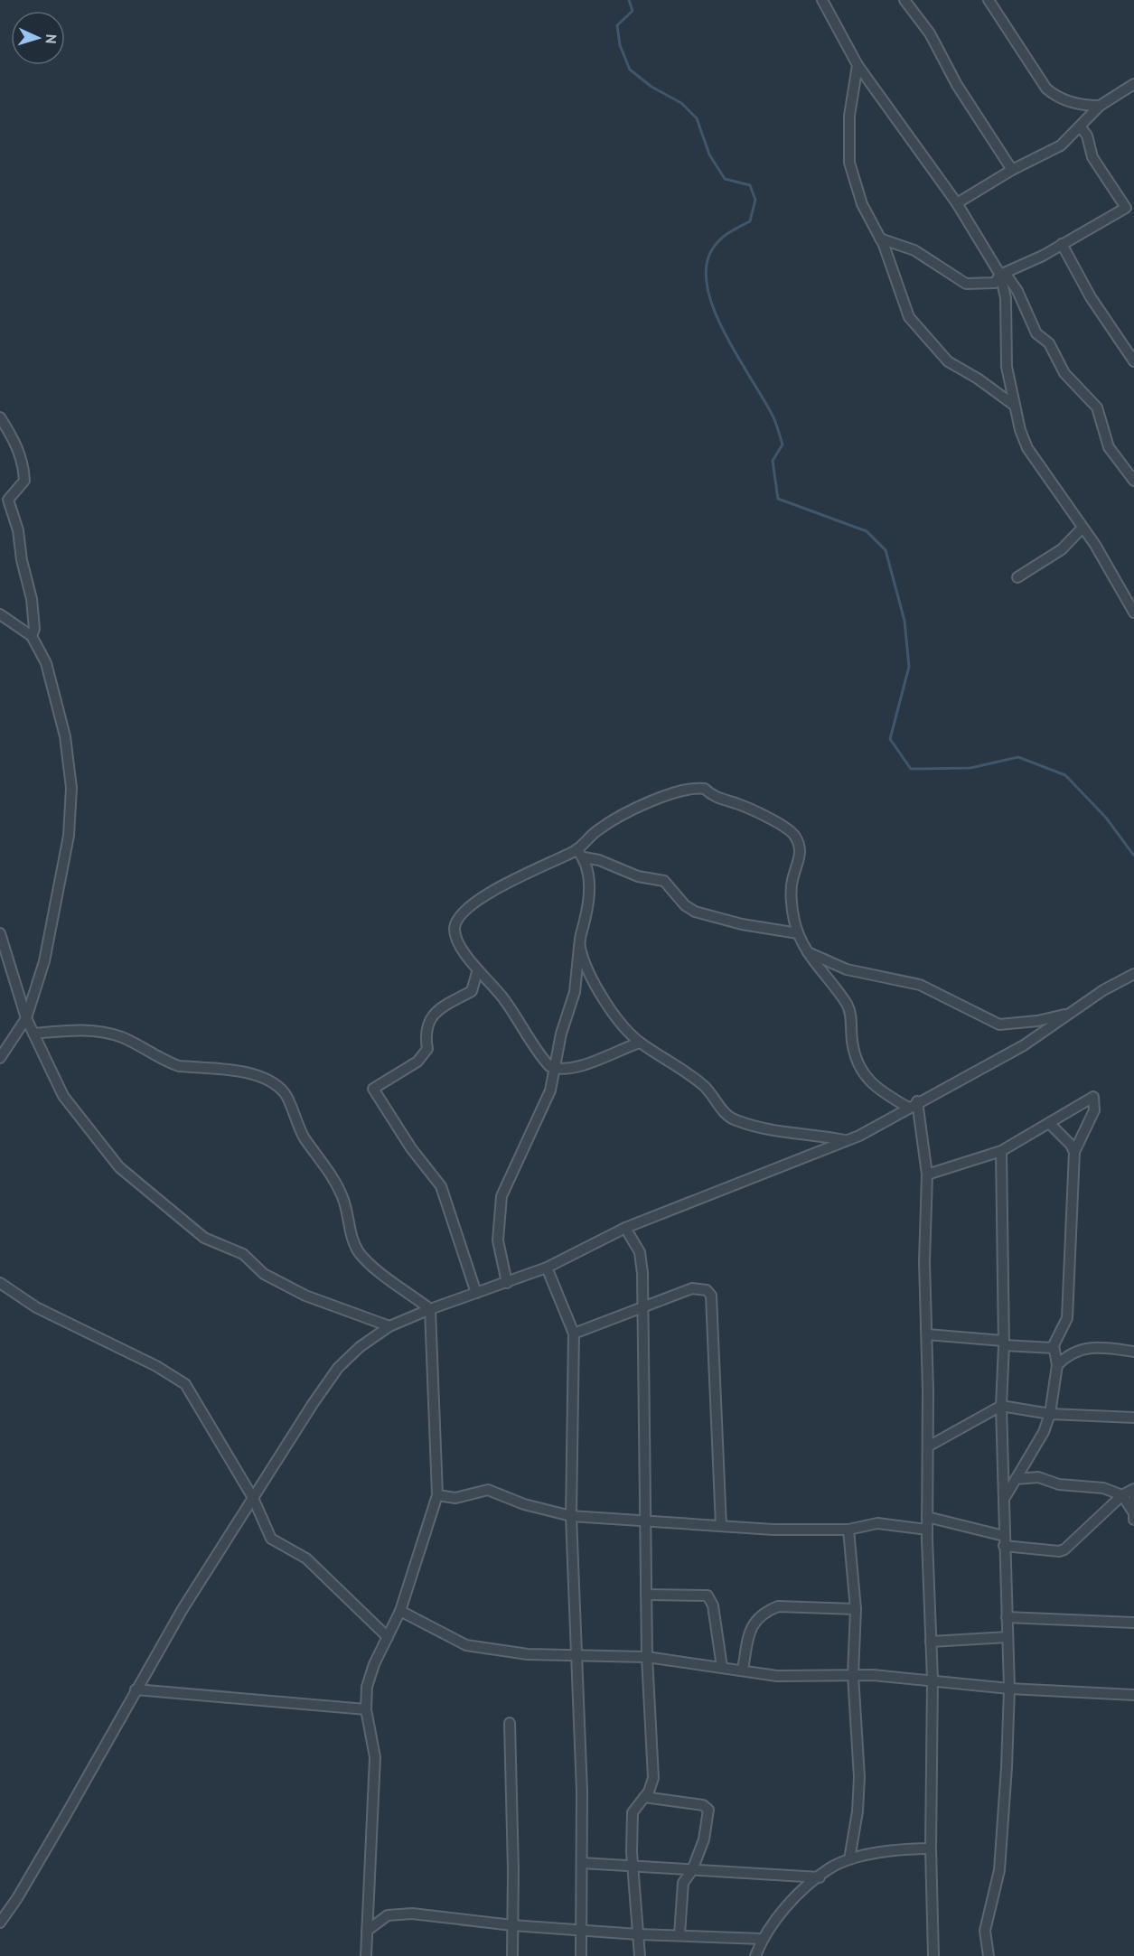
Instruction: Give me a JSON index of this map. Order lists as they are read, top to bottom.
{
  "north": "right"
}
